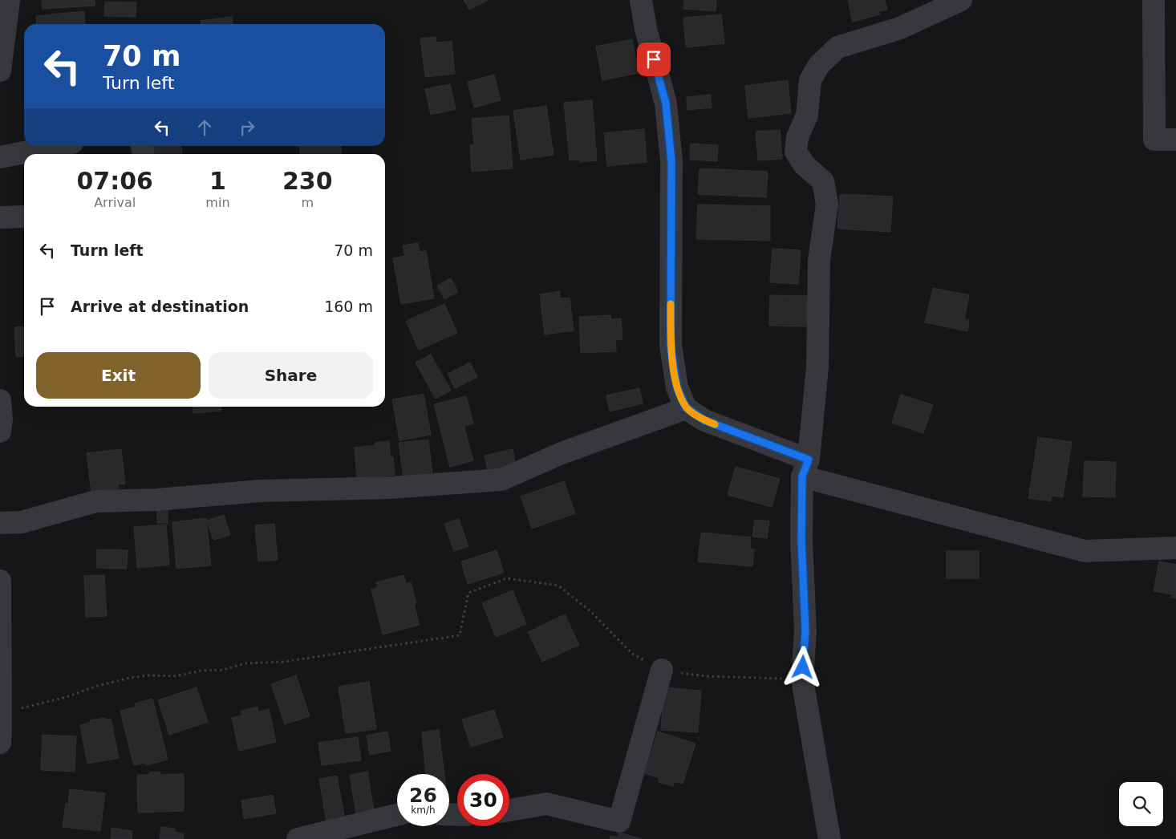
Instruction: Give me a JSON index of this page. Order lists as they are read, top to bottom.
{
  "page": {
    "turn": ["70 m", "Turn left"],
    "eta": [
      "07:06",
      "Arrival",
      "1",
      "min",
      "230",
      "m"
    ],
    "list": [
      {
        "name": "Turn left",
        "value": "70 m"
      },
      {
        "name": "Arrive at destination",
        "value": "160 m"
      }
    ],
    "buttons": ["Exit", "Share"],
    "speed": "26 km/h",
    "limit": "30"
  }
}
